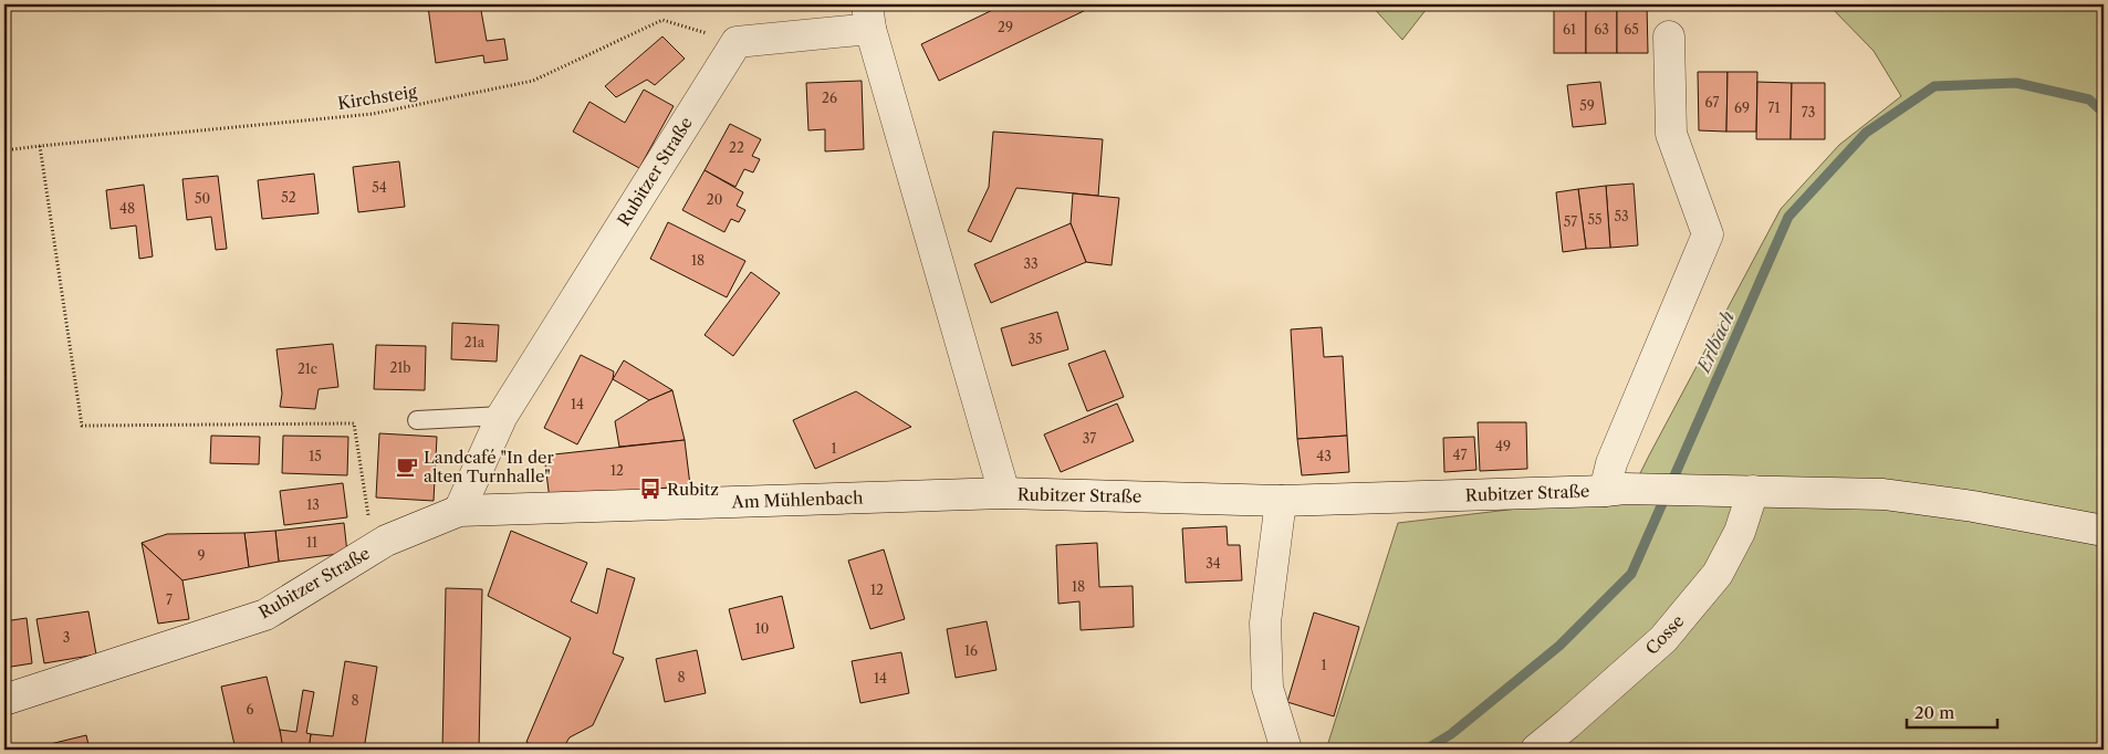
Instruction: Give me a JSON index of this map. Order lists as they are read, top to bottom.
{
  "streets": {
    "street": ["Rubitzer Straße", "Am Mühlenbach", "Cosse"],
    "path": ["Kirchsteig"]
  },
  "crossings": [
    ["Kirchsteig", "Rubitzer Straße"],
    ["Rubitzer Straße", "Am Mühlenbach"]
  ],
  "water": ["Erlbach"],
  "places": {
    "cafe": ["Landcafé \"In der alten Turnhalle\""],
    "bus stop": ["Rubitz"]
  },
  "house_numbers": [
    "29",
    "61",
    "63",
    "65",
    "26",
    "67",
    "59",
    "69",
    "71",
    "73",
    "22",
    "54",
    "52",
    "50",
    "20",
    "48",
    "53",
    "55",
    "57",
    "18",
    "33",
    "35",
    "21a",
    "21b",
    "21c",
    "14",
    "37",
    "49",
    "1",
    "47",
    "15",
    "43",
    "12",
    "13",
    "11",
    "9",
    "34",
    "18",
    "12",
    "7",
    "10",
    "3",
    "16",
    "1",
    "8",
    "14",
    "8",
    "6"
  ],
  "scale_bar": "20 m"
}
